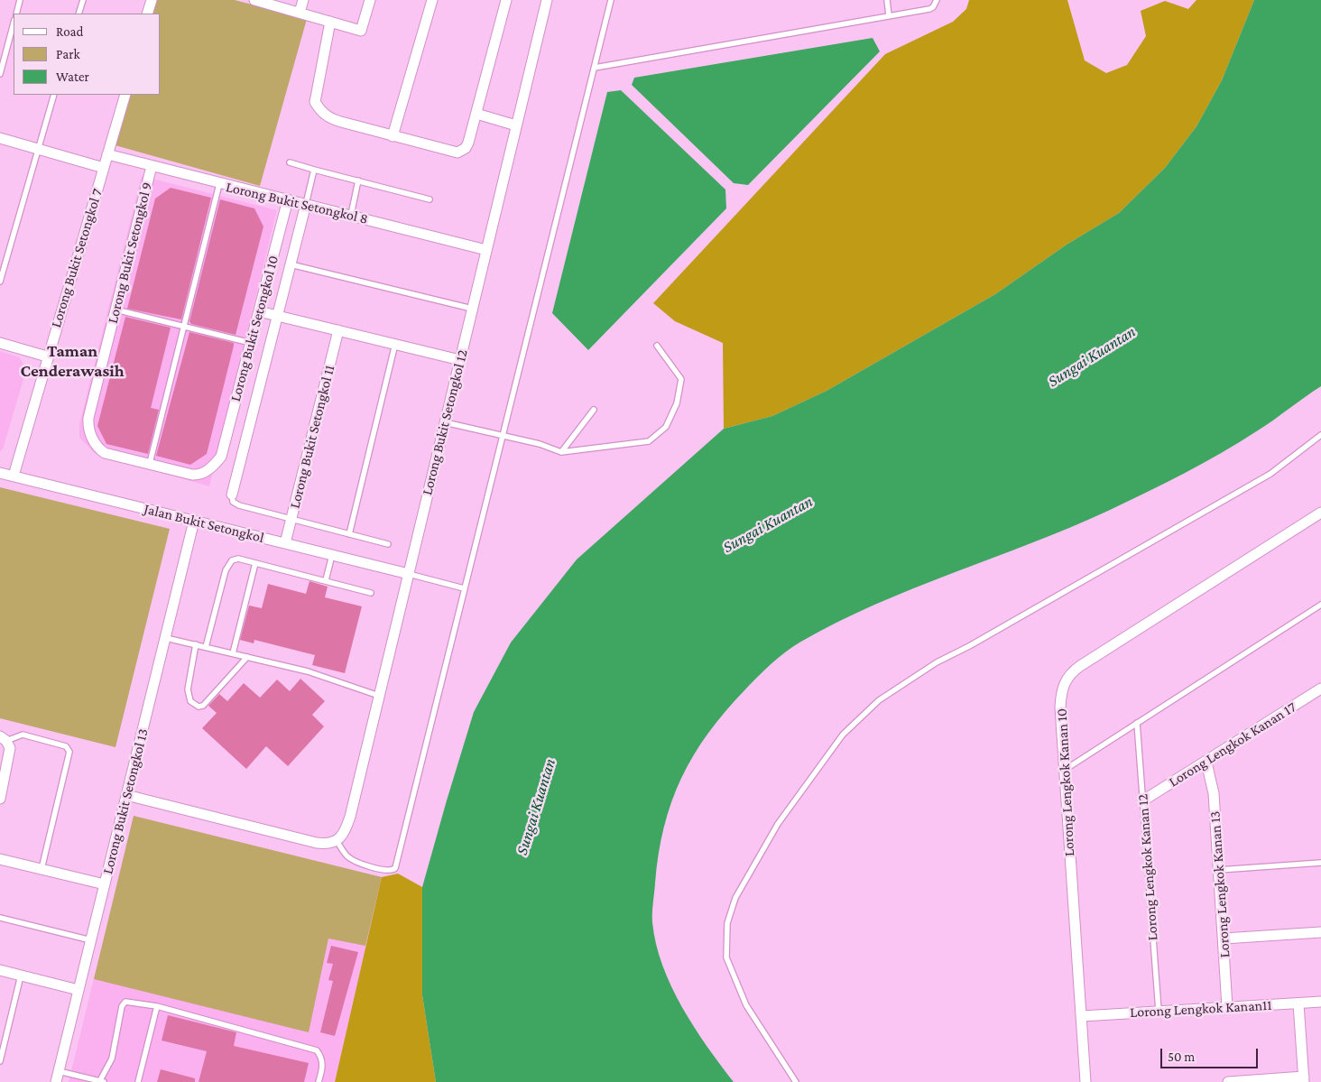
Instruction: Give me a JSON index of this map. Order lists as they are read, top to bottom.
{
  "streets": {
    "street": [
      "Lorong Bukit Setongkol 8",
      "Lorong Bukit Setongkol 9",
      "Lorong Bukit Setongkol 7",
      "Lorong Bukit Setongkol 10",
      "Lorong Bukit Setongkol 12",
      "Lorong Bukit Setongkol 11",
      "Jalan Bukit Setongkol",
      "Lorong Lengkok Kanan 17",
      "Lorong Lengkok Kanan 10",
      "Lorong Bukit Setongkol 13",
      "Lorong Lengkok Kanan 13",
      "Lorong Lengkok Kanan11"
    ],
    "lane": ["Lorong Lengkok Kanan 12"]
  },
  "crossings": [
    ["Lorong Bukit Setongkol 8", "Lorong Bukit Setongkol 9"],
    ["Lorong Bukit Setongkol 8", "Lorong Bukit Setongkol 7"],
    ["Lorong Bukit Setongkol 8", "Lorong Bukit Setongkol 10"],
    ["Lorong Bukit Setongkol 8", "Lorong Bukit Setongkol 12"],
    ["Lorong Bukit Setongkol 9", "Lorong Bukit Setongkol 10"],
    ["Lorong Bukit Setongkol 7", "Jalan Bukit Setongkol"],
    ["Lorong Bukit Setongkol 12", "Jalan Bukit Setongkol"],
    ["Lorong Bukit Setongkol 11", "Jalan Bukit Setongkol"],
    ["Jalan Bukit Setongkol", "Lorong Bukit Setongkol 13"],
    ["Lorong Lengkok Kanan 17", "Lorong Lengkok Kanan 12"],
    ["Lorong Lengkok Kanan 17", "Lorong Lengkok Kanan 13"],
    ["Lorong Lengkok Kanan 10", "Lorong Lengkok Kanan11"],
    ["Lorong Lengkok Kanan 12", "Lorong Lengkok Kanan11"],
    ["Lorong Lengkok Kanan 13", "Lorong Lengkok Kanan11"]
  ],
  "districts": ["Taman Cenderawasih"],
  "water": ["Sungai Kuantan"],
  "legend": ["Road", "Park", "Water"],
  "scale_bar": "50 m"
}
